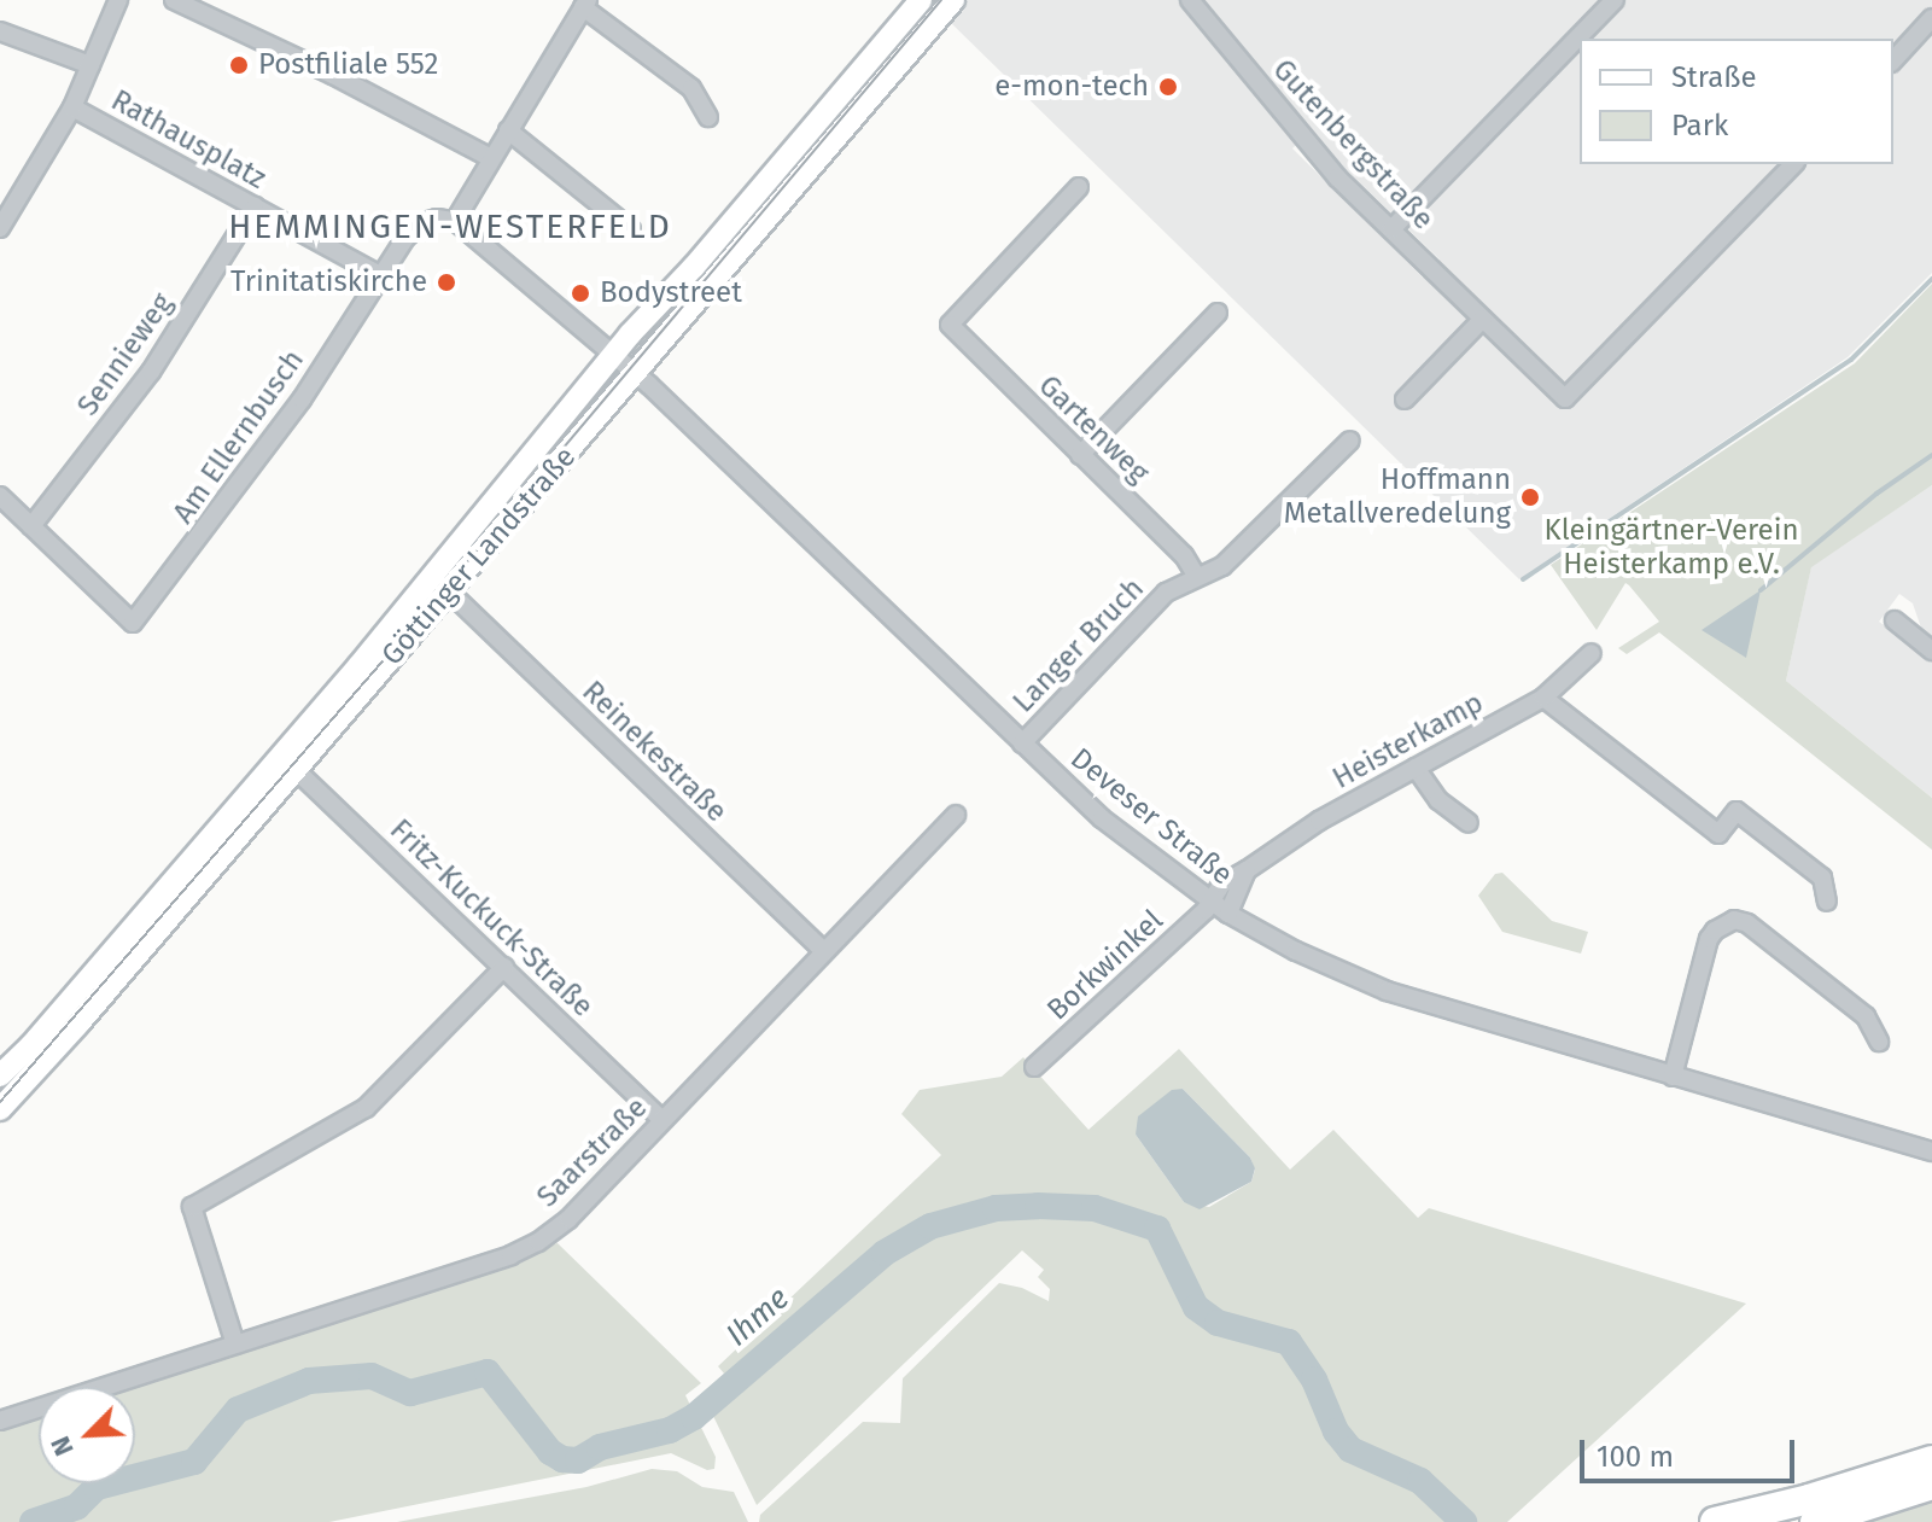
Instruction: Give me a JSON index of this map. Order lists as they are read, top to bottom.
{
  "streets": {
    "street": [
      "Rathausplatz",
      "Gutenbergstraße",
      "Sennieweg",
      "Gartenweg",
      "Am Ellernbusch",
      "Göttinger Landstraße",
      "Langer Bruch",
      "Heisterkamp",
      "Reinekestraße",
      "Deveser Straße",
      "Fritz-Kuckuck-Straße",
      "Borkwinkel",
      "Saarstraße"
    ]
  },
  "crossings": [
    ["Rathausplatz", "Sennieweg"],
    ["Rathausplatz", "Am Ellernbusch"],
    ["Sennieweg", "Am Ellernbusch"],
    ["Gartenweg", "Langer Bruch"],
    ["Am Ellernbusch", "Deveser Straße"],
    ["Göttinger Landstraße", "Reinekestraße"],
    ["Göttinger Landstraße", "Deveser Straße"],
    ["Göttinger Landstraße", "Fritz-Kuckuck-Straße"],
    ["Langer Bruch", "Deveser Straße"],
    ["Heisterkamp", "Deveser Straße"],
    ["Heisterkamp", "Borkwinkel"],
    ["Reinekestraße", "Saarstraße"],
    ["Deveser Straße", "Borkwinkel"],
    ["Fritz-Kuckuck-Straße", "Saarstraße"]
  ],
  "districts": ["HEMMINGEN-WESTERFELD"],
  "water": ["Ihme"],
  "parks": ["Kleingärtner-Verein Heisterkamp e.V."],
  "places": [
    "Postfiliale 552",
    "e-mon-tech",
    "Trinitatiskirche",
    "Bodystreet",
    "Hoffmann Metallveredelung"
  ],
  "legend": ["Straße", "Park"],
  "scale_bar": "100 m",
  "north": "bottom left"
}
